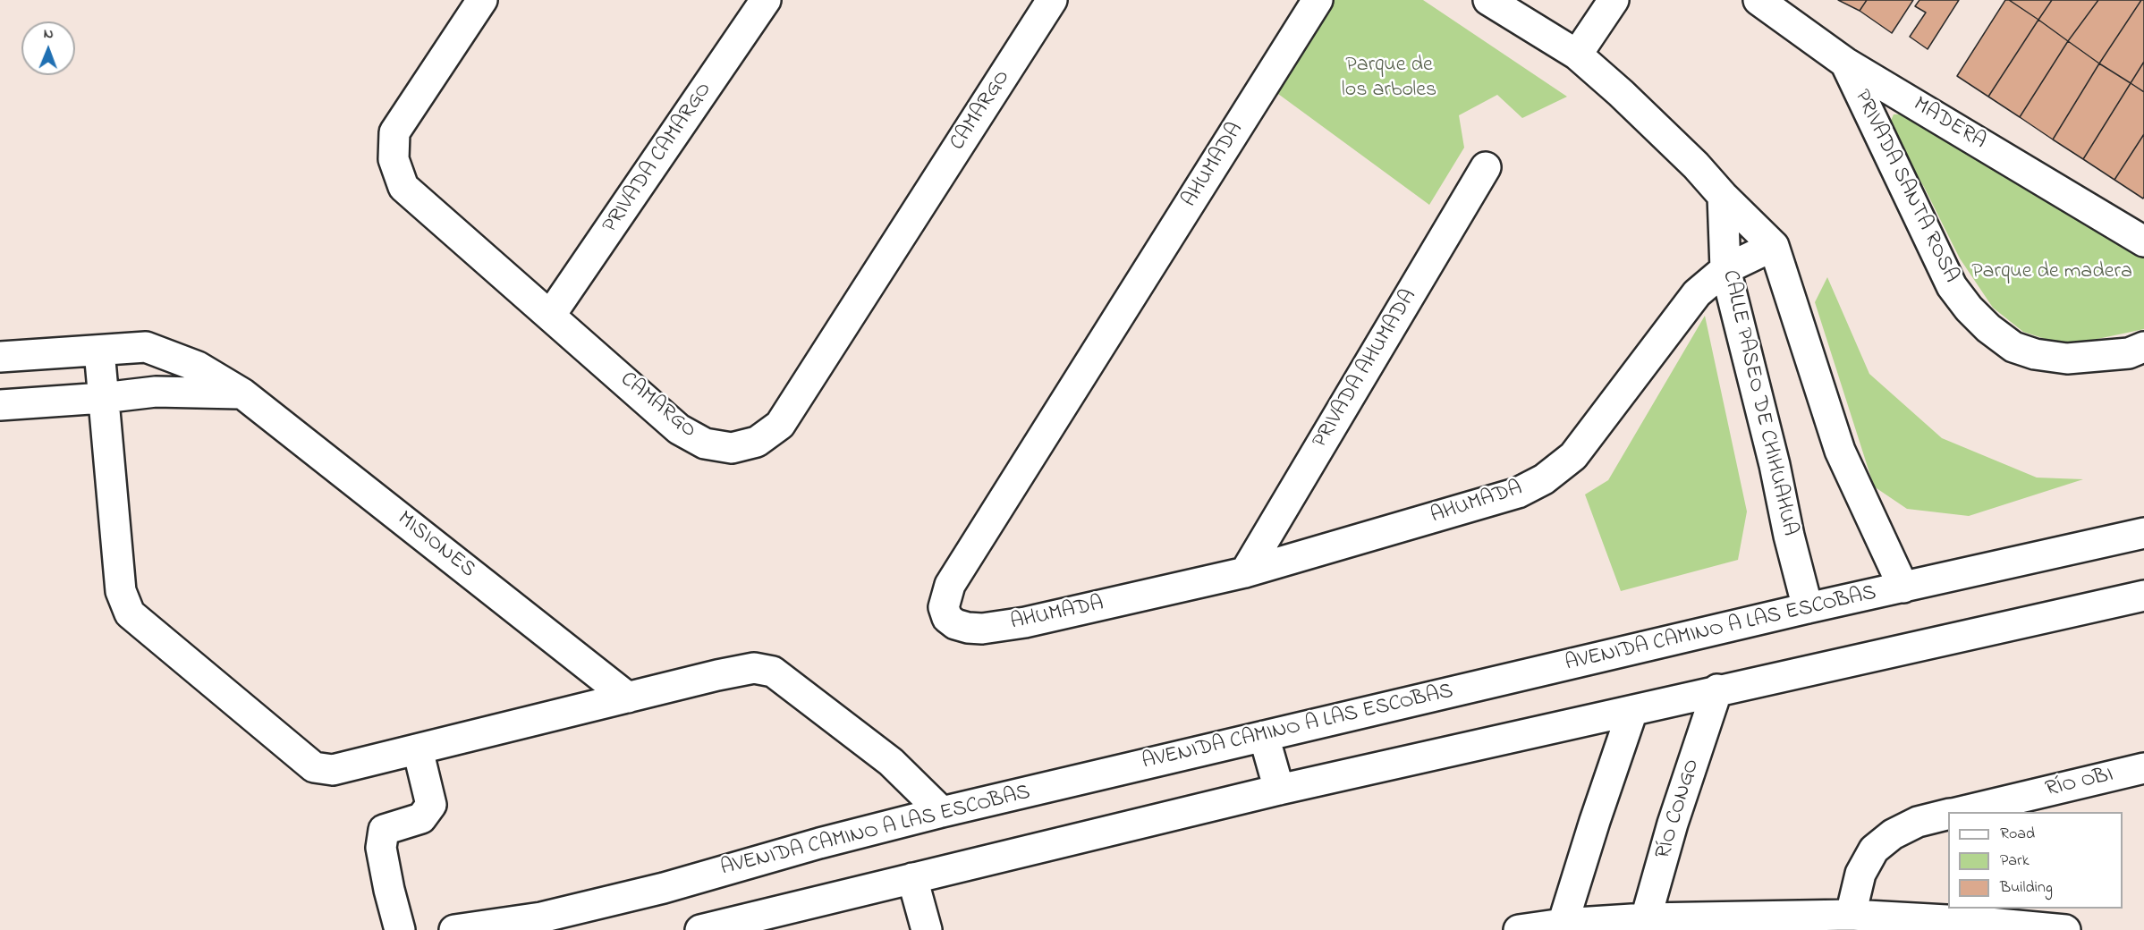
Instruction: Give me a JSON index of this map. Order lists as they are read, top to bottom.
{
  "streets": {
    "street": [
      "CAMARGO",
      "MADERA",
      "PRIVADA CAMARGO",
      "AHUMADA",
      "PRIVADA SANTA ROSA",
      "PRIVADA AHUMADA",
      "CALLE PASEO DE CHIHUAHUA",
      "MISIONES",
      "AVENIDA CAMINO A LAS ESCOBAS",
      "RÍO OBI",
      "RÍO CONGO"
    ]
  },
  "crossings": [
    ["CAMARGO", "PRIVADA CAMARGO"],
    ["MADERA", "PRIVADA SANTA ROSA"],
    ["AHUMADA", "PRIVADA AHUMADA"],
    ["AHUMADA", "CALLE PASEO DE CHIHUAHUA"],
    ["CALLE PASEO DE CHIHUAHUA", "AVENIDA CAMINO A LAS ESCOBAS"]
  ],
  "parks": ["Parque de los arboles", "Parque de madera"],
  "legend": ["Road", "Park", "Building"],
  "north": "top"
}
